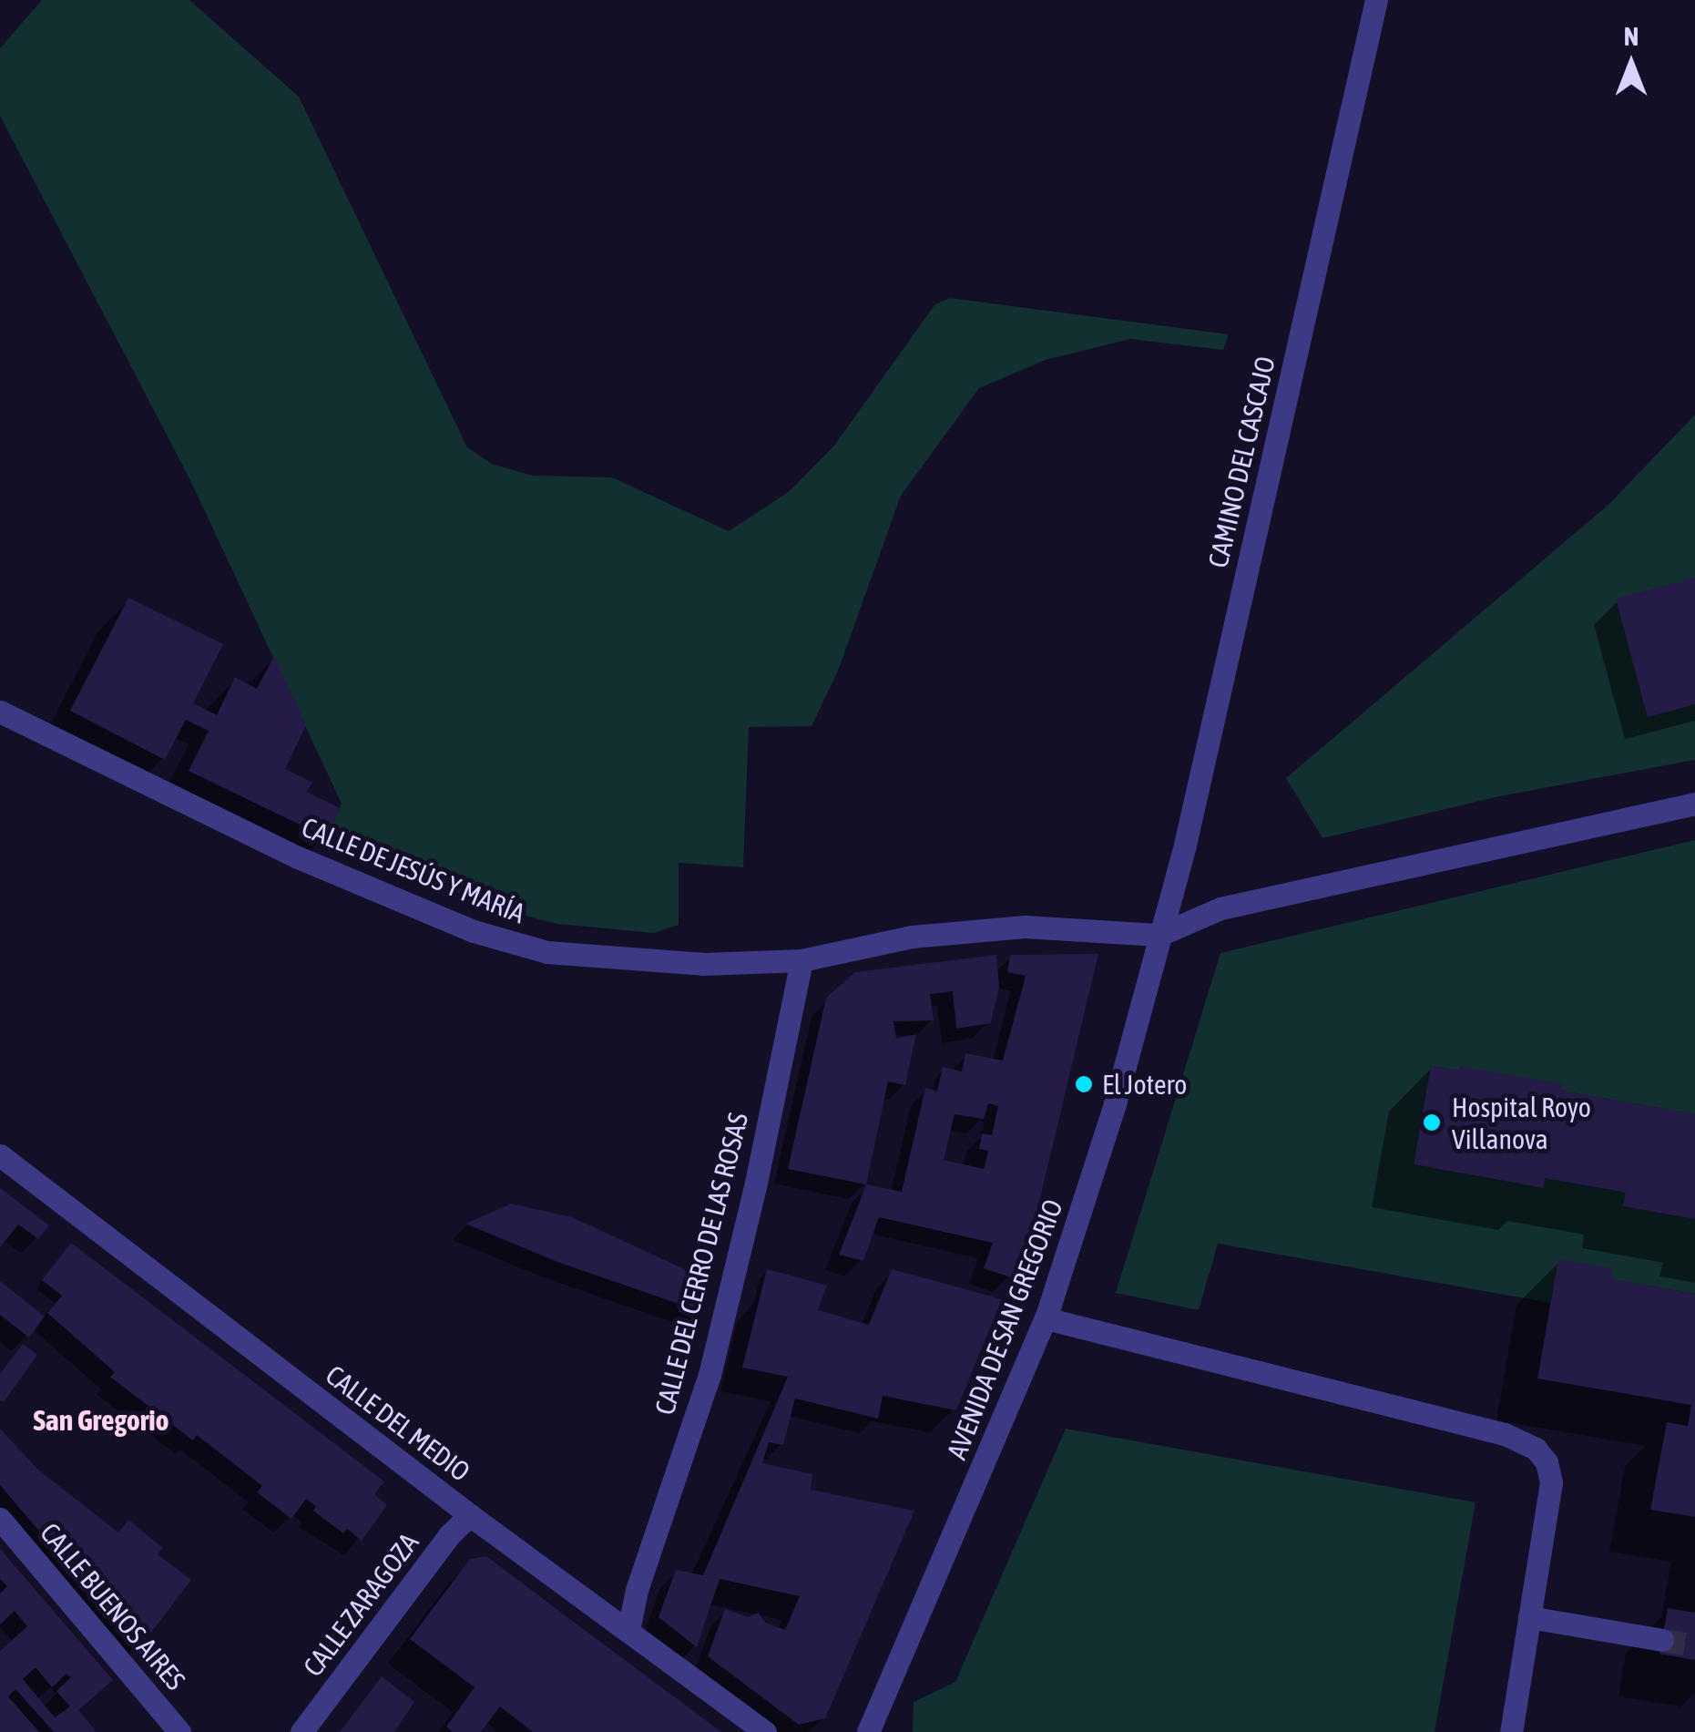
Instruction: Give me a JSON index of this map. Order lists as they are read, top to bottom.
{
  "streets": {
    "street": [
      "CAMINO DEL CASCAJO",
      "CALLE DE JESÚS Y MARÍA",
      "CALLE DEL CERRO DE LAS ROSAS",
      "AVENIDA DE SAN GREGORIO",
      "CALLE DEL MEDIO",
      "CALLE ZARAGOZA",
      "CALLE BUENOS AIRES"
    ]
  },
  "crossings": [
    ["CAMINO DEL CASCAJO", "CALLE DE JESÚS Y MARÍA"],
    ["CAMINO DEL CASCAJO", "AVENIDA DE SAN GREGORIO"],
    ["CALLE DE JESÚS Y MARÍA", "CALLE DEL CERRO DE LAS ROSAS"],
    ["CALLE DE JESÚS Y MARÍA", "AVENIDA DE SAN GREGORIO"],
    ["CALLE DEL CERRO DE LAS ROSAS", "CALLE DEL MEDIO"],
    ["CALLE DEL MEDIO", "CALLE ZARAGOZA"]
  ],
  "districts": ["San Gregorio"],
  "places": ["El Jotero", "Hospital Royo Villanova"],
  "north": "top"
}
